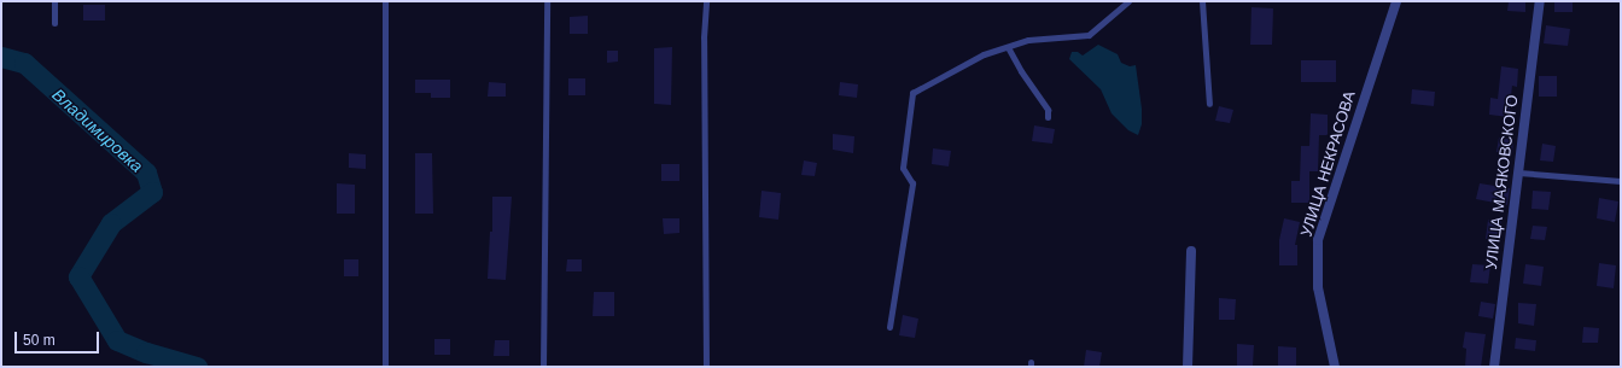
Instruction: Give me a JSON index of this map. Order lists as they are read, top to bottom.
{
  "streets": {
    "street": ["УЛИЦА НЕКРАСОВА", "УЛИЦА МАЯКОВСКОГО"]
  },
  "water": ["Владимировка"],
  "scale_bar": "50 m"
}
